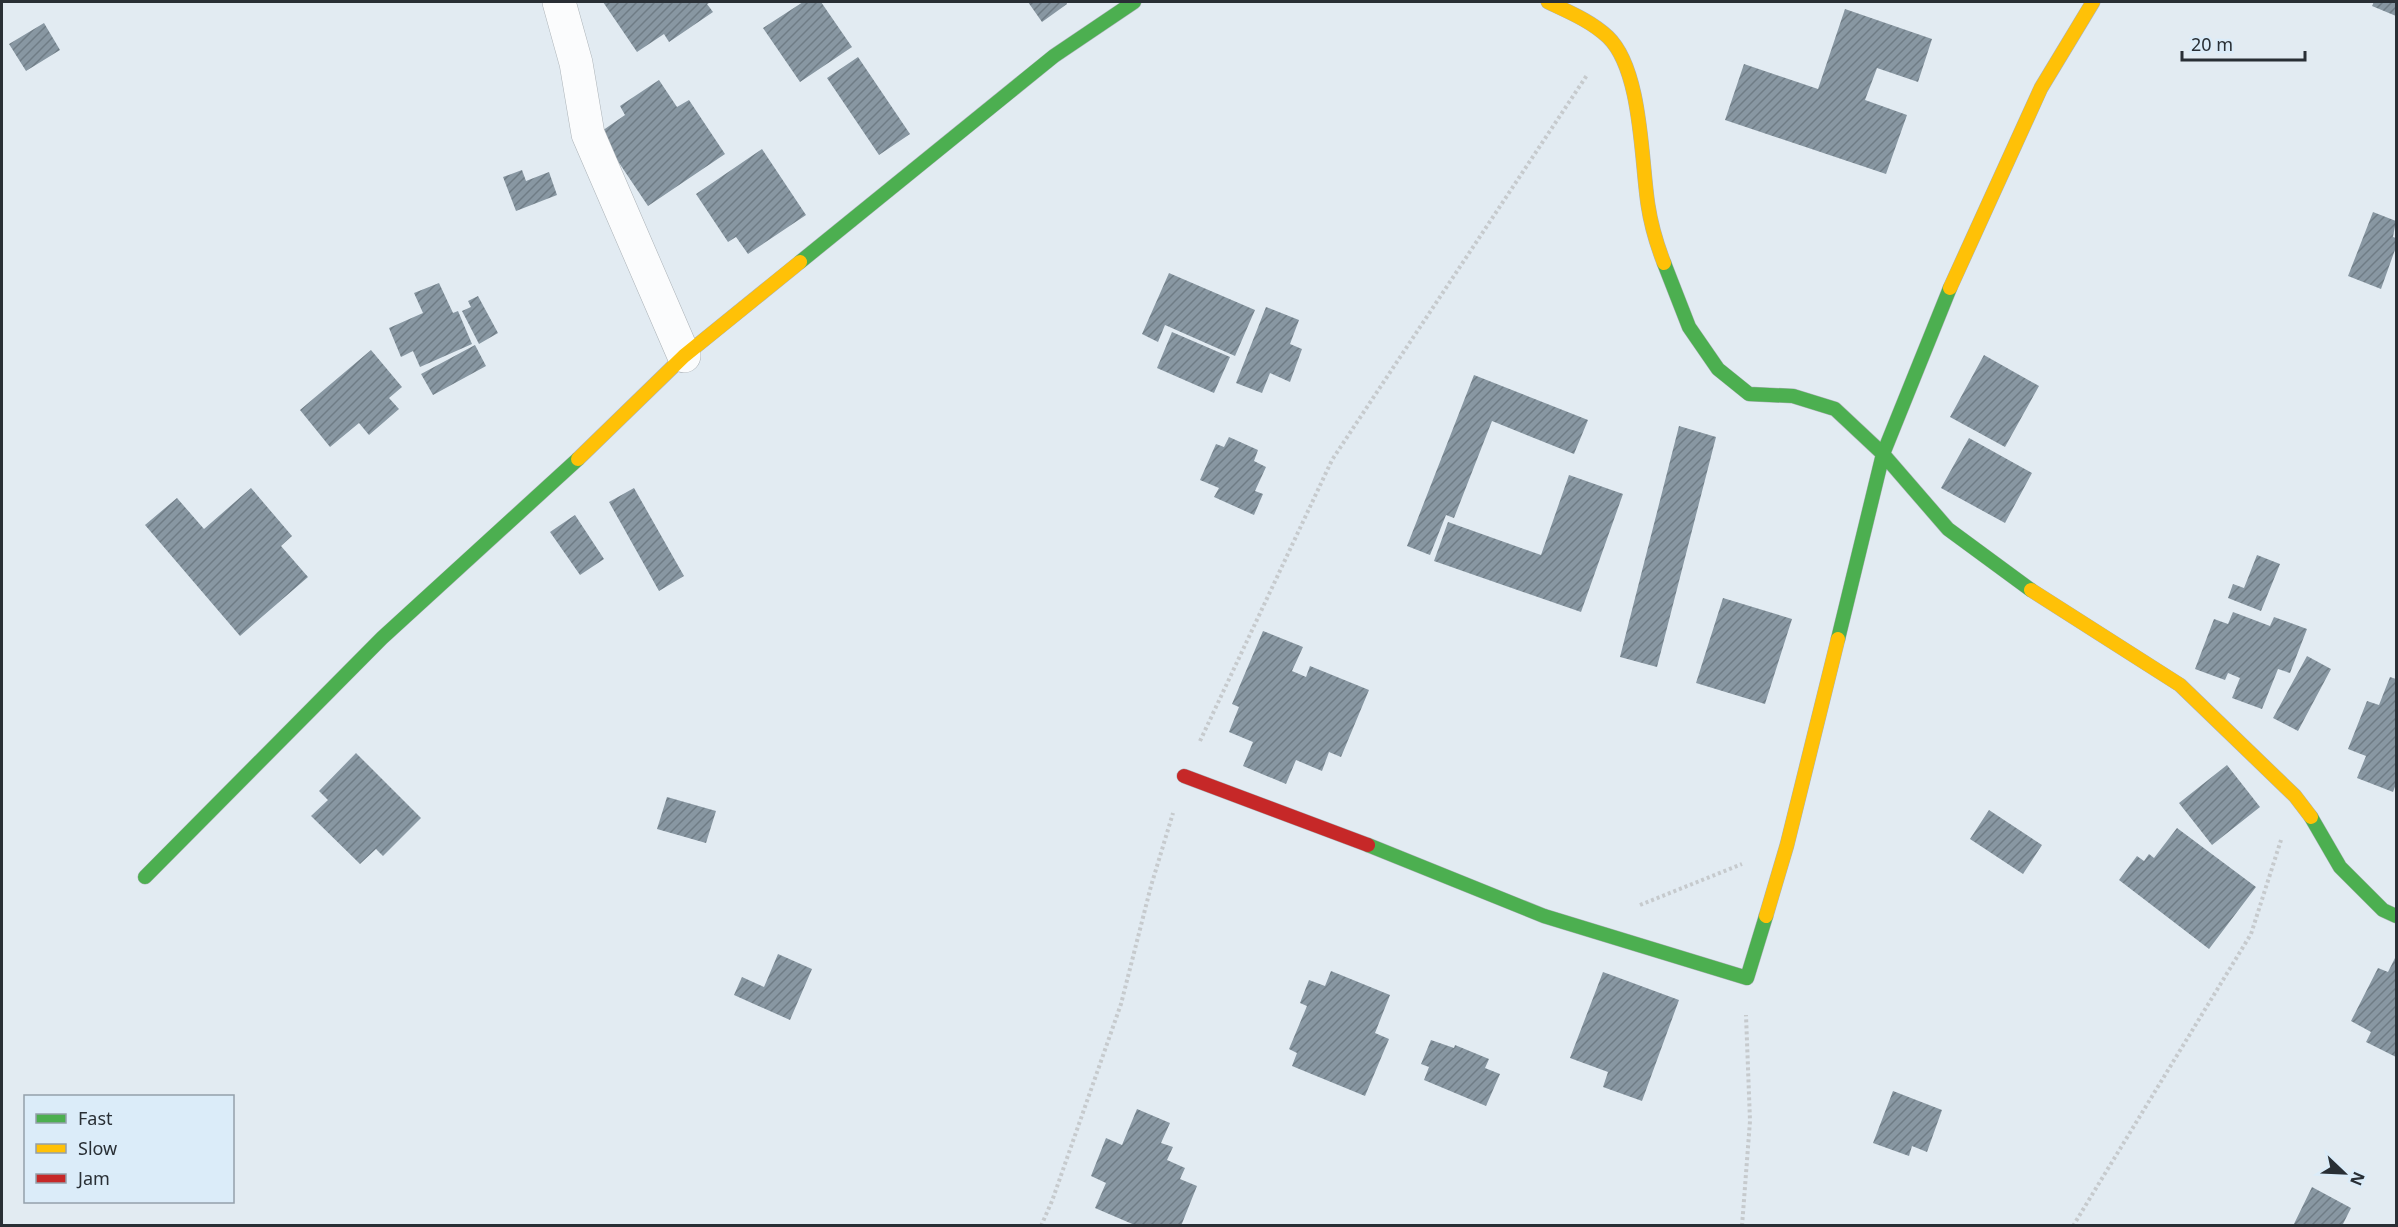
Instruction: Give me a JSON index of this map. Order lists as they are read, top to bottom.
{
  "legend": ["Fast", "Slow", "Jam"],
  "scale_bar": "20 m",
  "north": "bottom right"
}
